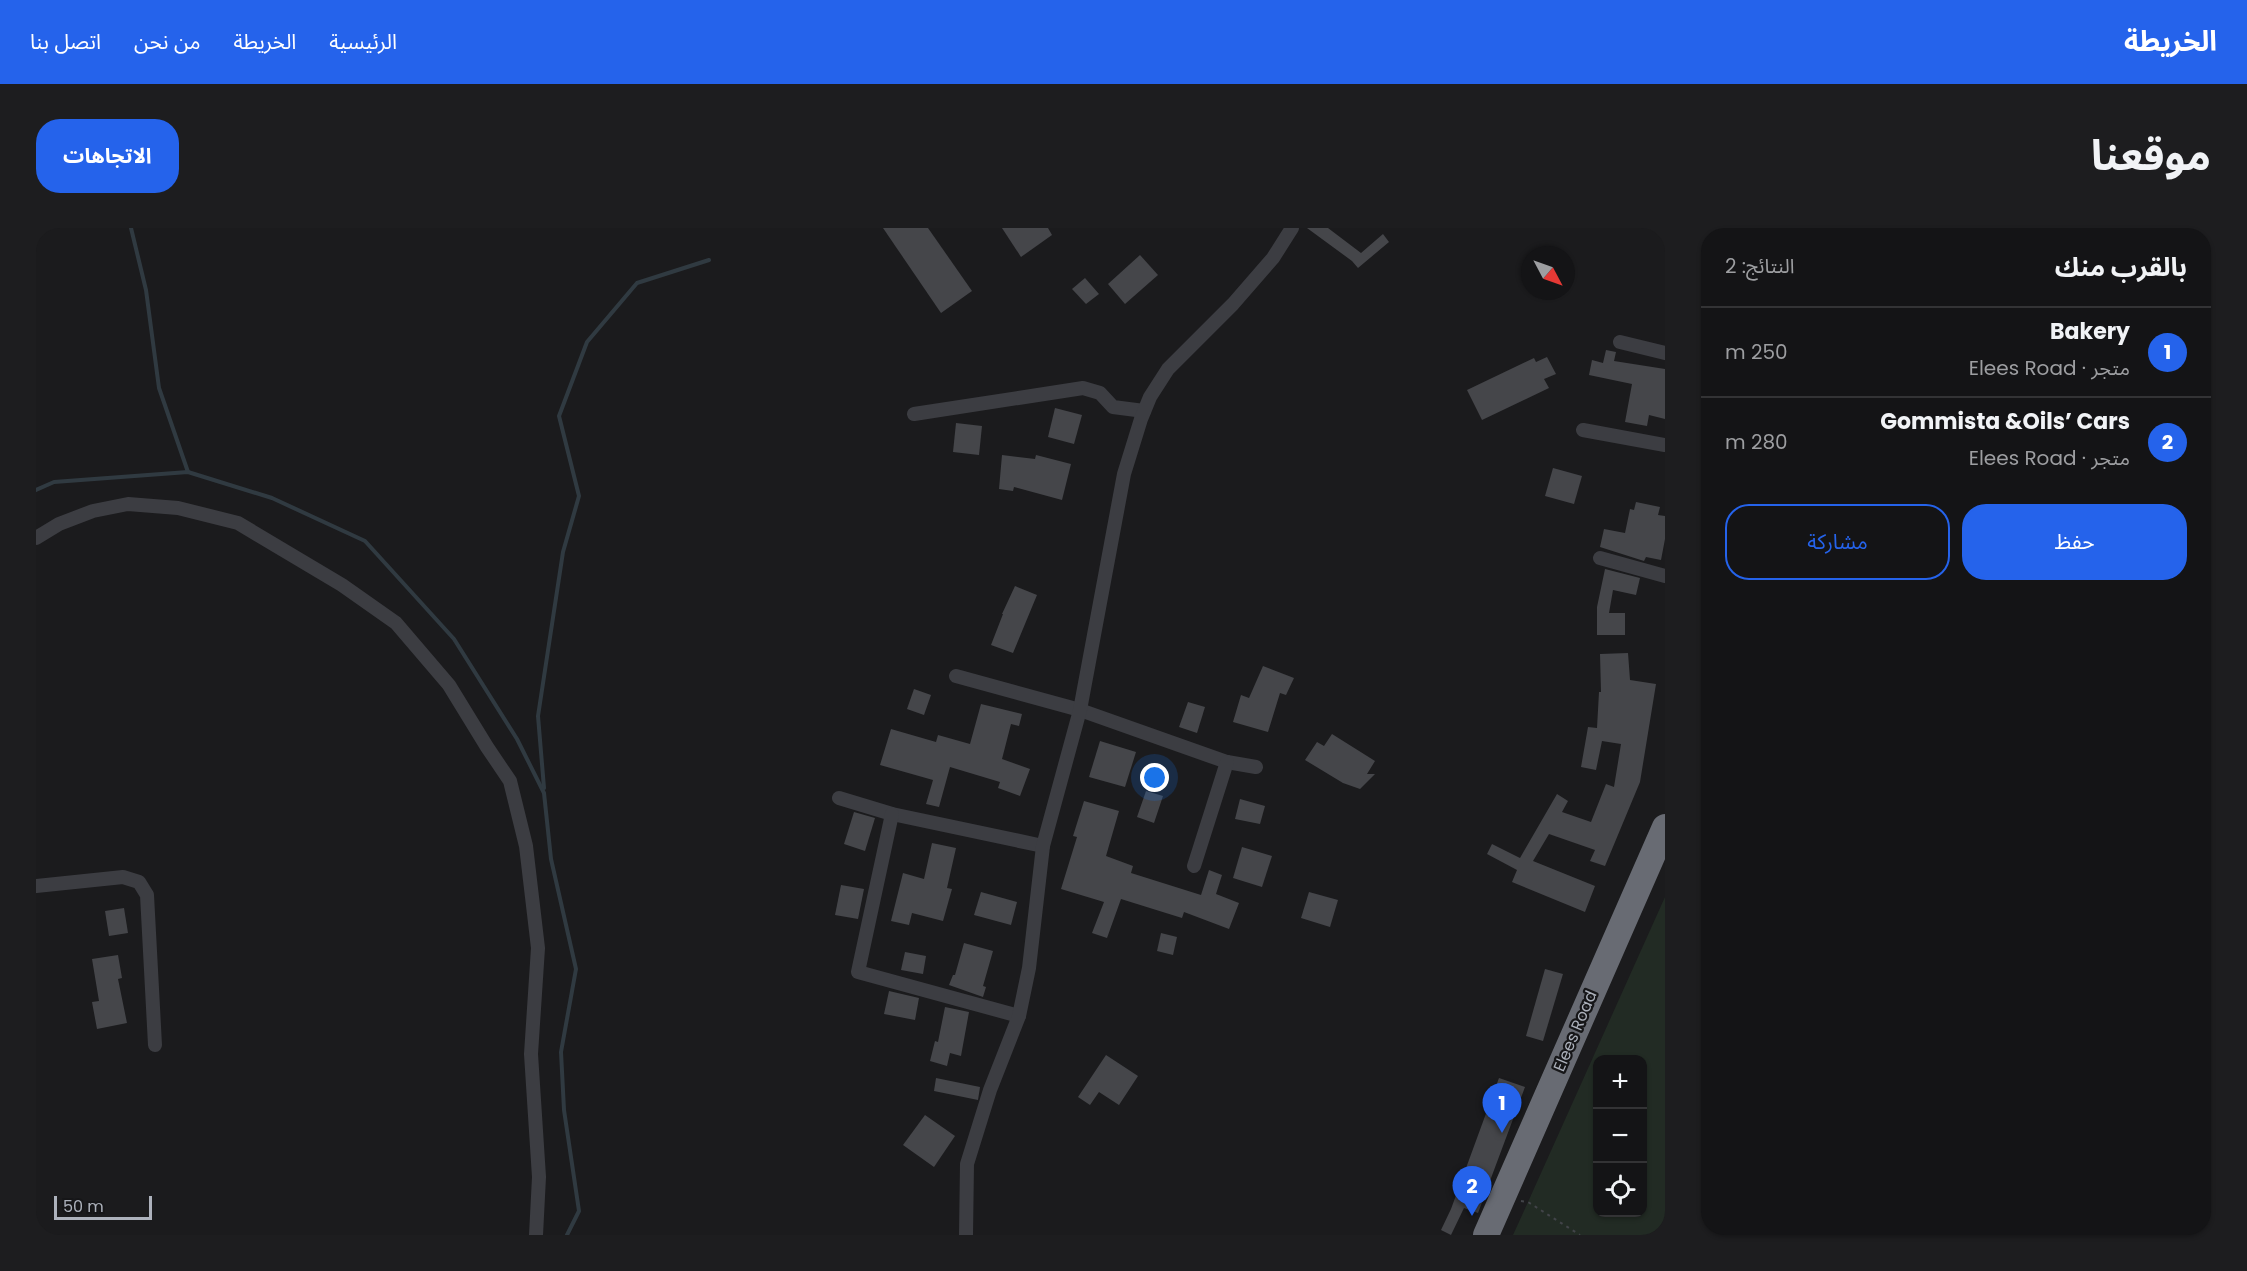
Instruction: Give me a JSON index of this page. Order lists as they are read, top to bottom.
{
  "streets": {
    "highway": ["Elees Road"]
  },
  "scale_bar": "50 m",
  "north": "bottom right",
  "page": {
    "header": "الخريطة",
    "nav": [
      "الرئيسية",
      "الخريطة",
      "من نحن",
      "اتصل بنا"
    ],
    "title": "موقعنا",
    "buttons": [
      "الاتجاهات",
      ["حفظ", "مشاركة"]
    ],
    "heading": ["بالقرب منك", "النتائج: 2"],
    "list": [
      {
        "mark": "1",
        "name": "Bakery",
        "note": "متجر · Elees Road",
        "value": "250 m"
      },
      {
        "mark": "2",
        "name": "Gommista &Oils’ Cars",
        "note": "متجر · Elees Road",
        "value": "280 m"
      }
    ],
    "map_buttons": ["+", "−"],
    "pins": ["1", "2"],
    "scale": "50 m"
  }
}
